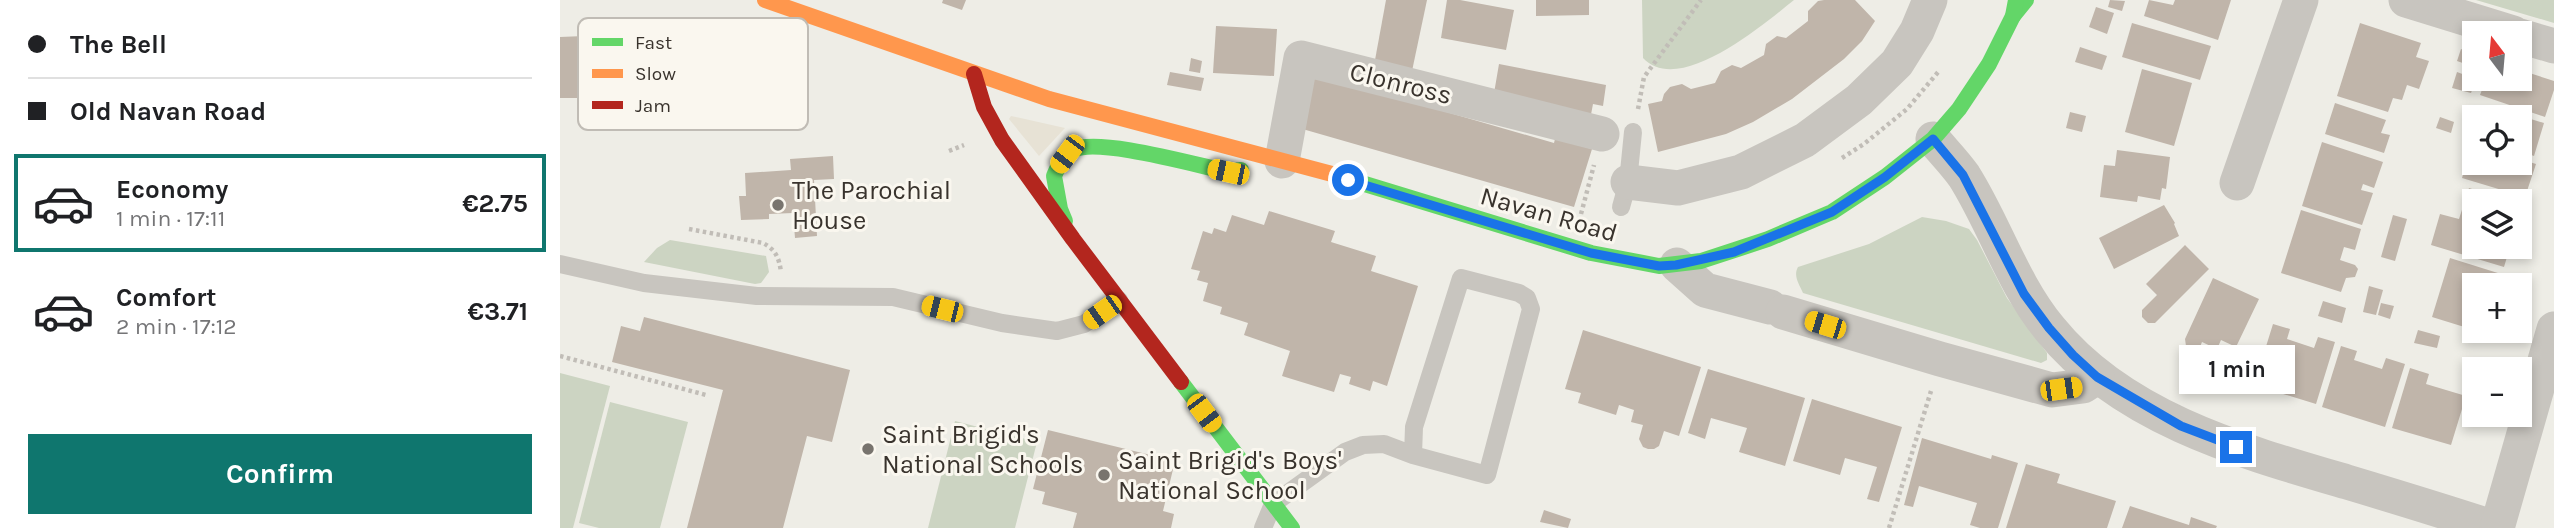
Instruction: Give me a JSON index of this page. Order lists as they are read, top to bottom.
{
  "streets": {
    "main road": ["Navan Road"],
    "street": ["Clonross"]
  },
  "crossings": [
    ["Clonross", "Navan Road"]
  ],
  "places": ["The Parochial House", "Saint Brigid's National Schools", "Saint Brigid's Boys' National School"],
  "legend": ["Fast", "Slow", "Jam"],
  "north": "top",
  "page": {
    "banner": ["The Bell", "Old Navan Road"],
    "map_buttons": ["+", "−"],
    "list": [
      {
        "name": "Economy",
        "note": "1 min · 17:11",
        "value": "€2.75"
      },
      {
        "name": "Comfort",
        "note": "2 min · 17:12",
        "value": "€3.71"
      }
    ],
    "bubble": "1 min",
    "buttons": "Confirm"
  }
}
